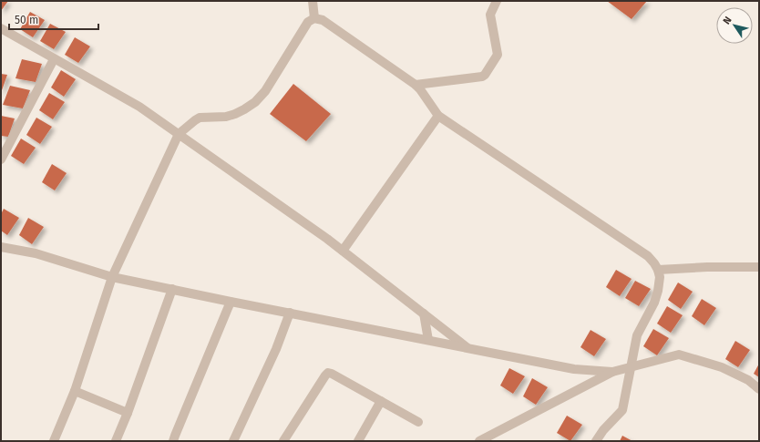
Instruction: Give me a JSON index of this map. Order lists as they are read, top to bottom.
{
  "scale_bar": "50 m",
  "north": "top left"
}
